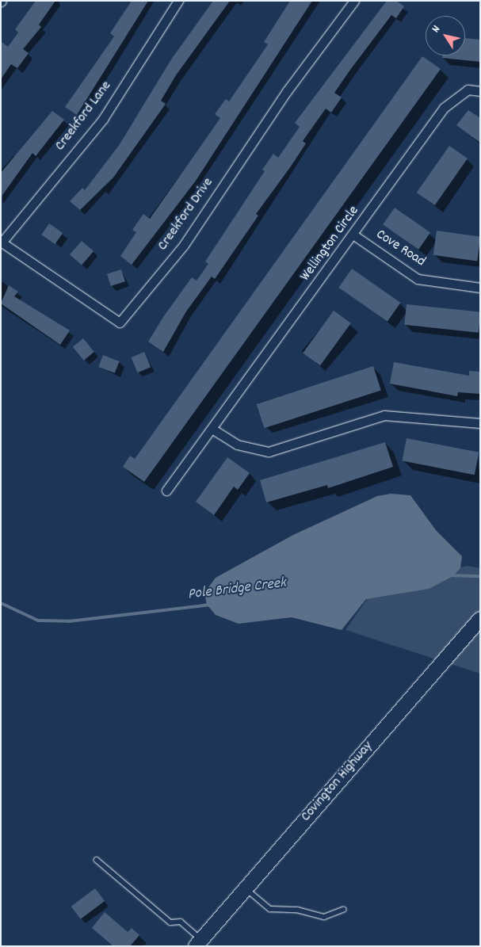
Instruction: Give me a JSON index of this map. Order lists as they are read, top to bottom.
{
  "streets": {
    "main road": ["Covington Highway"],
    "street": [
      "Creekford Lane",
      "Creekford Drive",
      "Wellington Circle",
      "Cove Road"
    ]
  },
  "crossings": [
    ["Creekford Lane", "Creekford Drive"],
    ["Wellington Circle", "Cove Road"]
  ],
  "water": ["Pole Bridge Creek"],
  "north": "top left"
}
